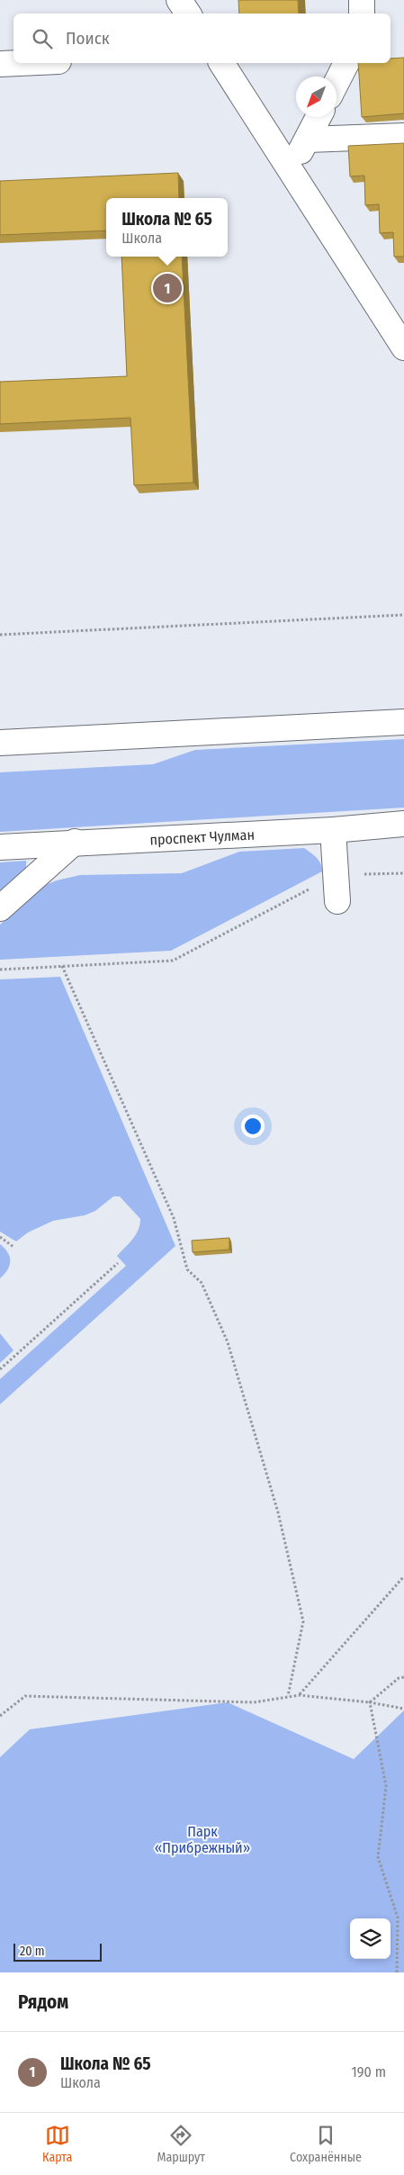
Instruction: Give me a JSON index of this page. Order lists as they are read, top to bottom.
{
  "streets": {
    "main road": ["проспект Чулман"]
  },
  "parks": ["Парк «Прибрежный»"],
  "scale_bar": "20 m",
  "north": "bottom left",
  "page": {
    "search": "Поиск",
    "popup": ["Школа № 65", "Школа"],
    "pins": "1",
    "scale": "20 m",
    "heading": "Рядом",
    "list": [
      {
        "mark": "1",
        "name": "Школа № 65",
        "note": "Школа",
        "value": "190 m"
      }
    ],
    "nav": ["Карта", "Маршрут", "Сохранённые"]
  }
}
